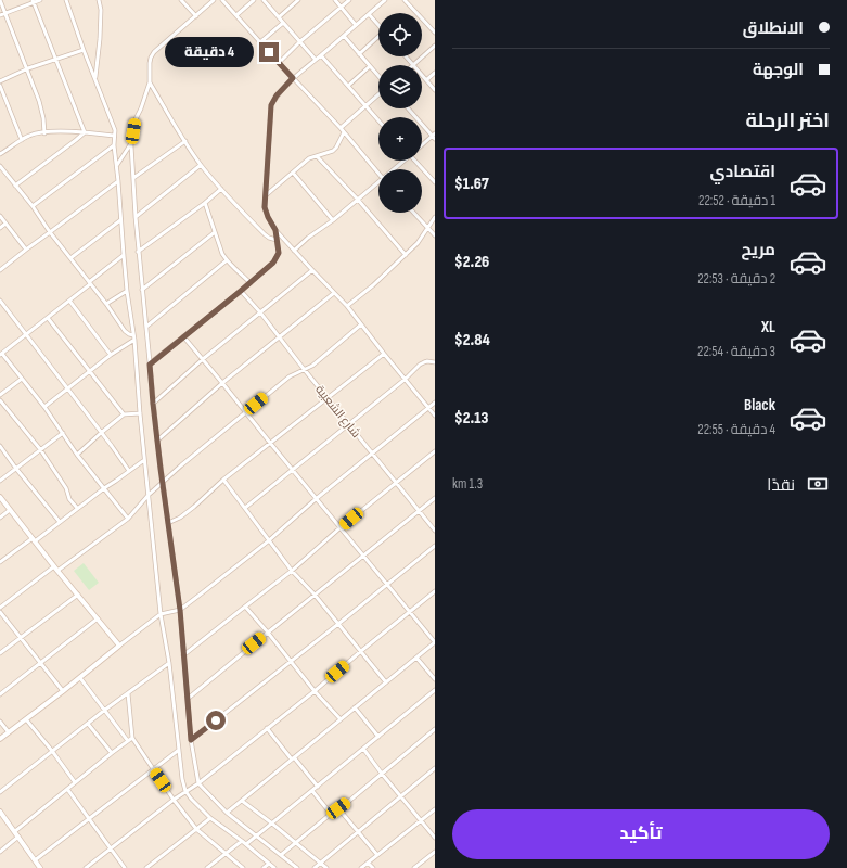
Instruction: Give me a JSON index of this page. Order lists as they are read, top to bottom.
{
  "streets": {
    "street": ["شارع الشعبية"]
  },
  "page": {
    "banner": ["الانطلاق", "الوجهة"],
    "map_buttons": ["+", "−"],
    "bubble": "4 دقيقة",
    "heading": "اختر الرحلة",
    "list": [
      {
        "name": "اقتصادي",
        "note": "1 دقيقة · 22:52",
        "value": "$1.67"
      },
      {
        "name": "مريح",
        "note": "2 دقيقة · 22:53",
        "value": "$2.26"
      },
      {
        "name": "XL",
        "note": "3 دقيقة · 22:54",
        "value": "$2.84"
      },
      {
        "name": "Black",
        "note": "4 دقيقة · 22:55",
        "value": "$2.13"
      }
    ],
    "pay": ["نقدًا", "1.3 km"],
    "buttons": "تأكيد"
  }
}
